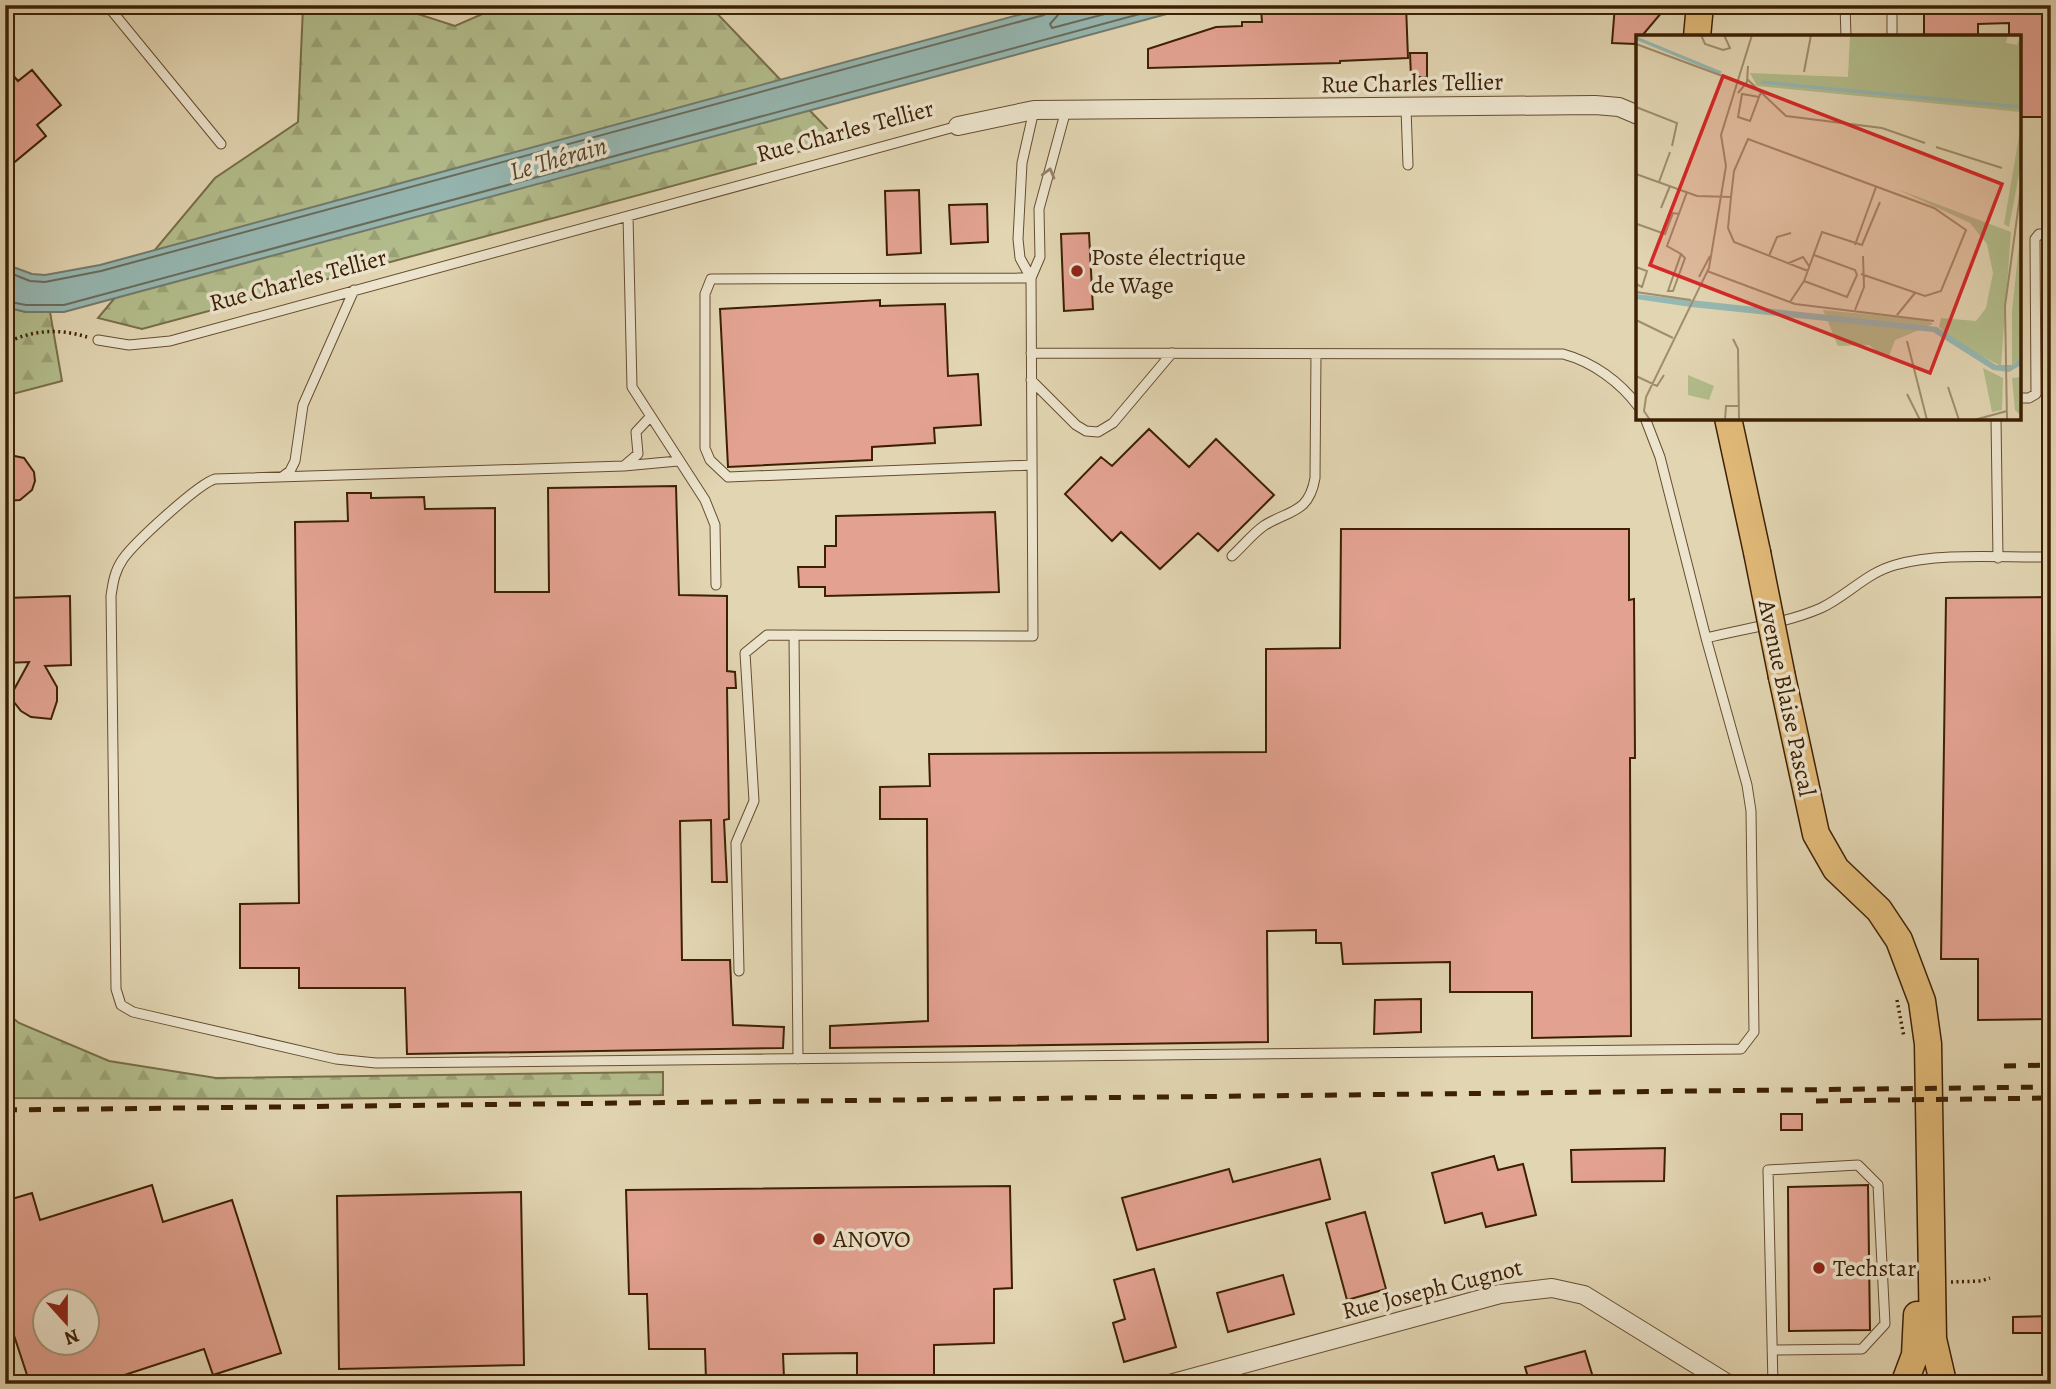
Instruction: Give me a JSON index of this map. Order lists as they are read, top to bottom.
{
  "streets": {
    "main road": ["Avenue Blaise Pascal"],
    "street": ["Rue Charles Tellier", "Rue Joseph Cugnot"]
  },
  "water": ["Le Thérain"],
  "places": ["Poste électrique de Wage", "ANOVO", "Techstar"],
  "north": "bottom"
}
